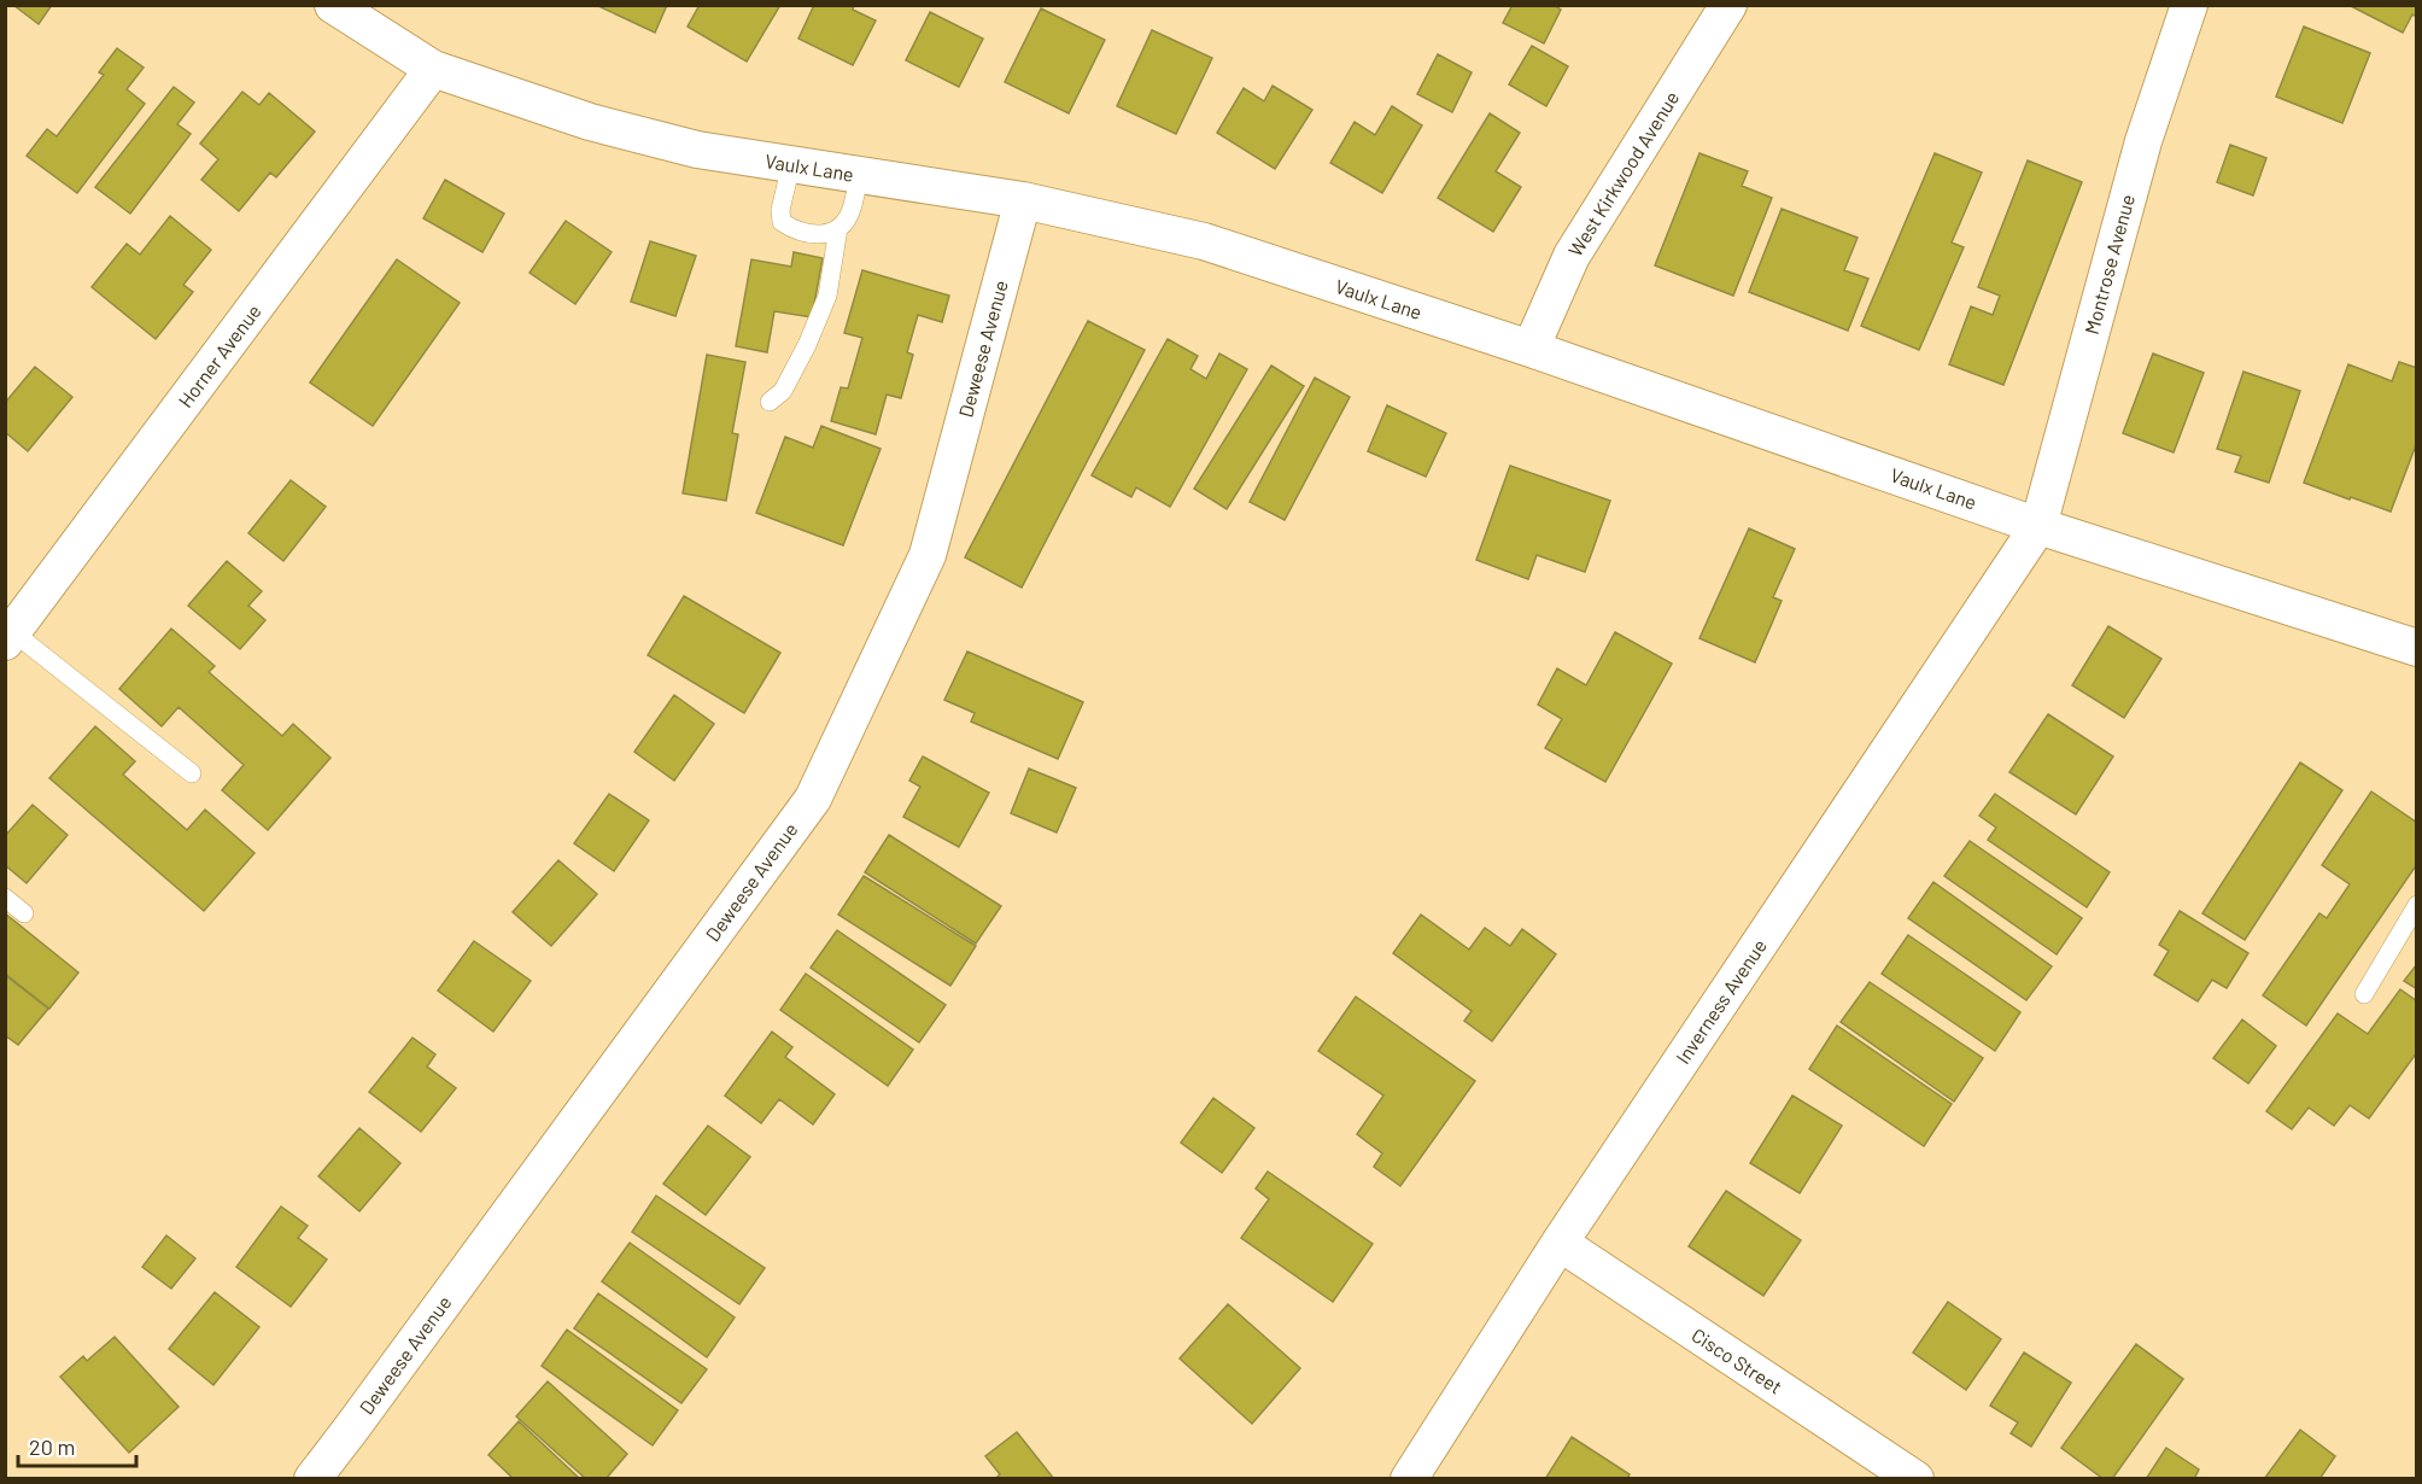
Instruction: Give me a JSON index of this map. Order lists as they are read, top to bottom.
{
  "streets": {
    "street": [
      "Vaulx Lane",
      "West Kirkwood Avenue",
      "Montrose Avenue",
      "Deweese Avenue",
      "Horner Avenue",
      "Inverness Avenue",
      "Cisco Street"
    ]
  },
  "crossings": [
    ["Vaulx Lane", "West Kirkwood Avenue"],
    ["Vaulx Lane", "Montrose Avenue"],
    ["Vaulx Lane", "Deweese Avenue"],
    ["Vaulx Lane", "Horner Avenue"],
    ["Vaulx Lane", "Inverness Avenue"],
    ["Montrose Avenue", "Inverness Avenue"],
    ["Inverness Avenue", "Cisco Street"]
  ],
  "scale_bar": "20 m"
}
